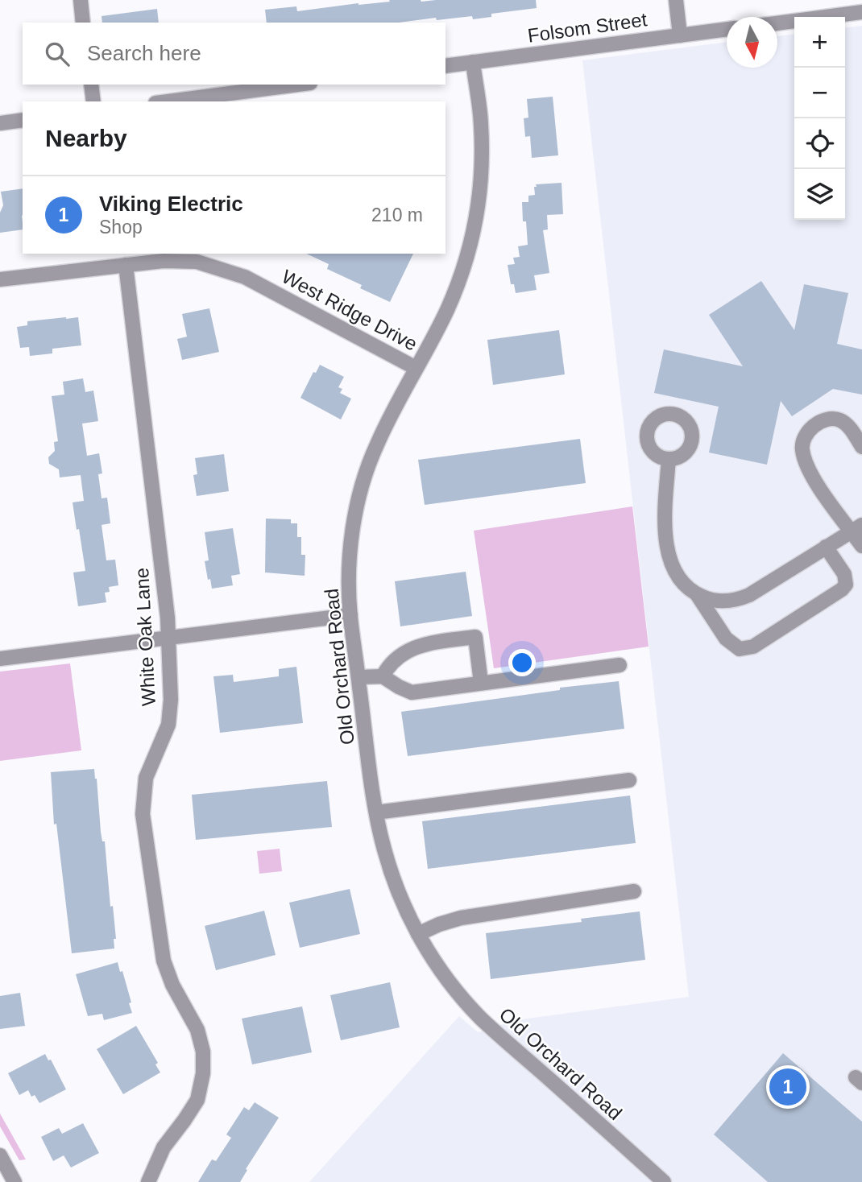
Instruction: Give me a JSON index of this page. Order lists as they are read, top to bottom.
{
  "streets": {
    "street": [
      "Folsom Street",
      "West Ridge Drive",
      "White Oak Lane",
      "Old Orchard Road"
    ]
  },
  "crossings": [
    ["Folsom Street", "Old Orchard Road"],
    ["West Ridge Drive", "White Oak Lane"],
    ["West Ridge Drive", "Old Orchard Road"]
  ],
  "north": "bottom",
  "page": {
    "map_buttons": ["+", "−"],
    "search": "Search here",
    "heading": "Nearby",
    "list": [
      {
        "mark": "1",
        "name": "Viking Electric",
        "note": "Shop",
        "value": "210 m"
      }
    ],
    "pins": "1"
  }
}
